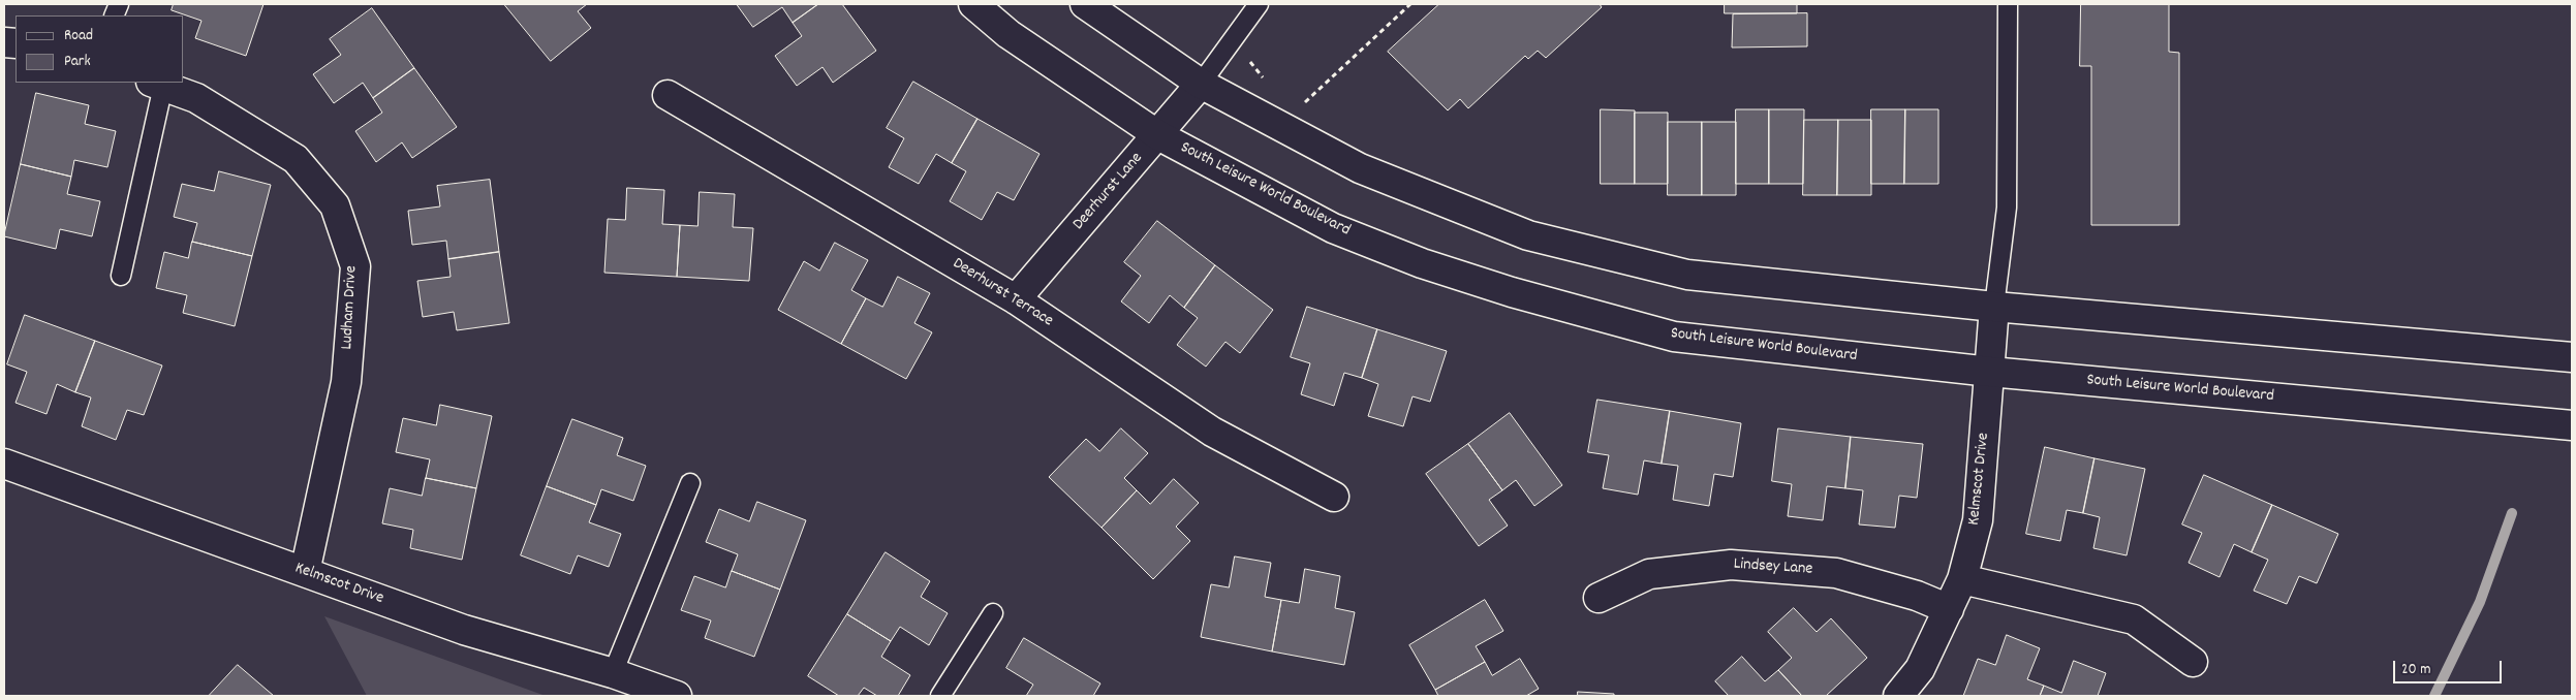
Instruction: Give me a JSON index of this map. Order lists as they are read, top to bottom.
{
  "streets": {
    "street": [
      "South Leisure World Boulevard",
      "Deerhurst Lane",
      "Deerhurst Terrace",
      "Ludham Drive",
      "Kelmscot Drive",
      "Lindsey Lane"
    ]
  },
  "crossings": [
    ["South Leisure World Boulevard", "Deerhurst Lane"],
    ["South Leisure World Boulevard", "Kelmscot Drive"],
    ["Deerhurst Lane", "Deerhurst Terrace"],
    ["Ludham Drive", "Kelmscot Drive"],
    ["Kelmscot Drive", "Lindsey Lane"]
  ],
  "legend": ["Road", "Park"],
  "scale_bar": "20 m"
}
